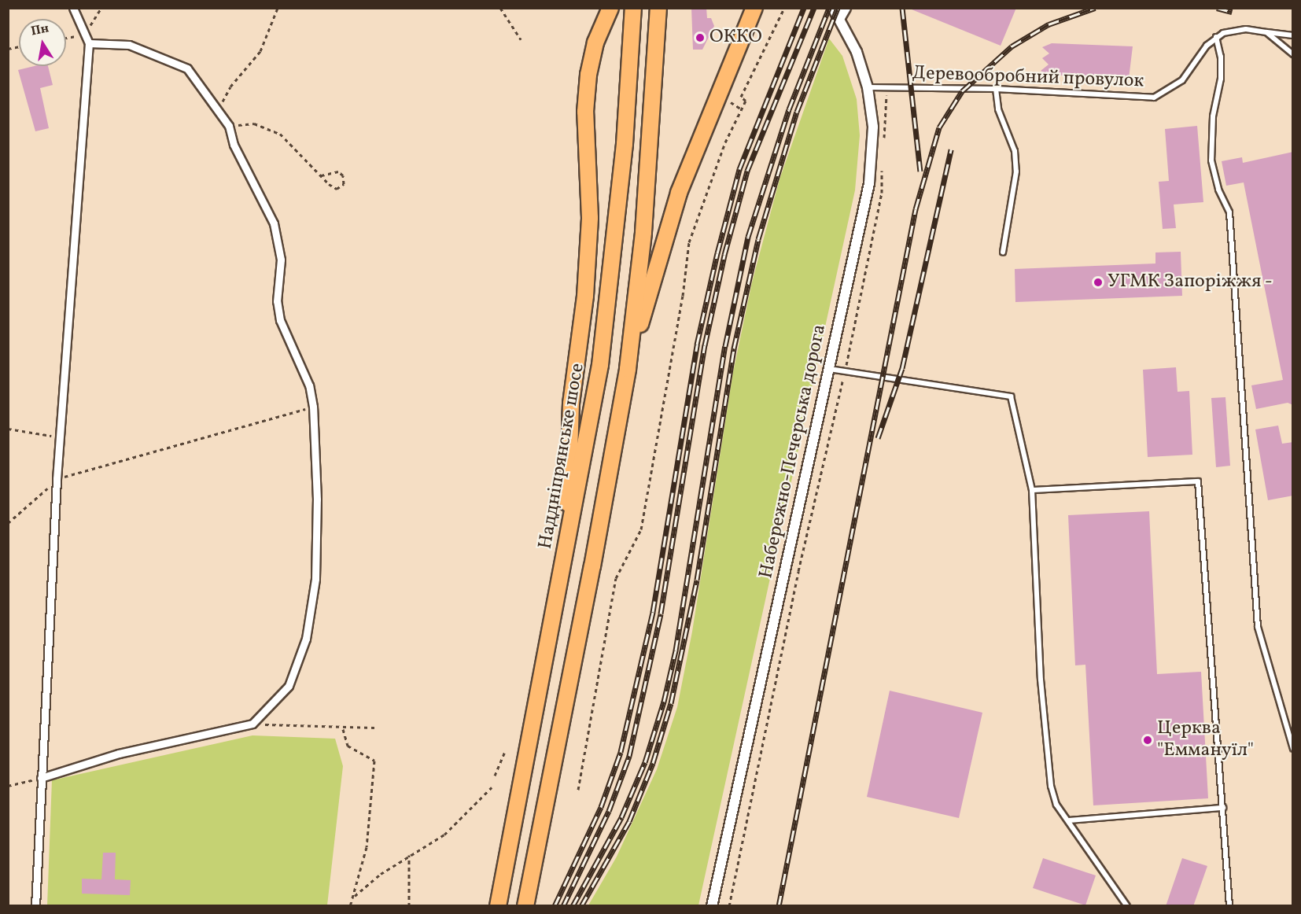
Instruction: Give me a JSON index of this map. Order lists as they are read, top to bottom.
{
  "streets": {
    "main road": ["Наддніпрянське шосе"],
    "street": ["Набережно-Печерська дорога"],
    "lane": ["Деревообробний провулок"]
  },
  "crossings": [
    ["Деревообробний провулок", "Набережно-Печерська дорога"]
  ],
  "places": ["ОККО", "УГМК Запоріжжя -", "Церква \"Еммануїл\""],
  "north": "top"
}
